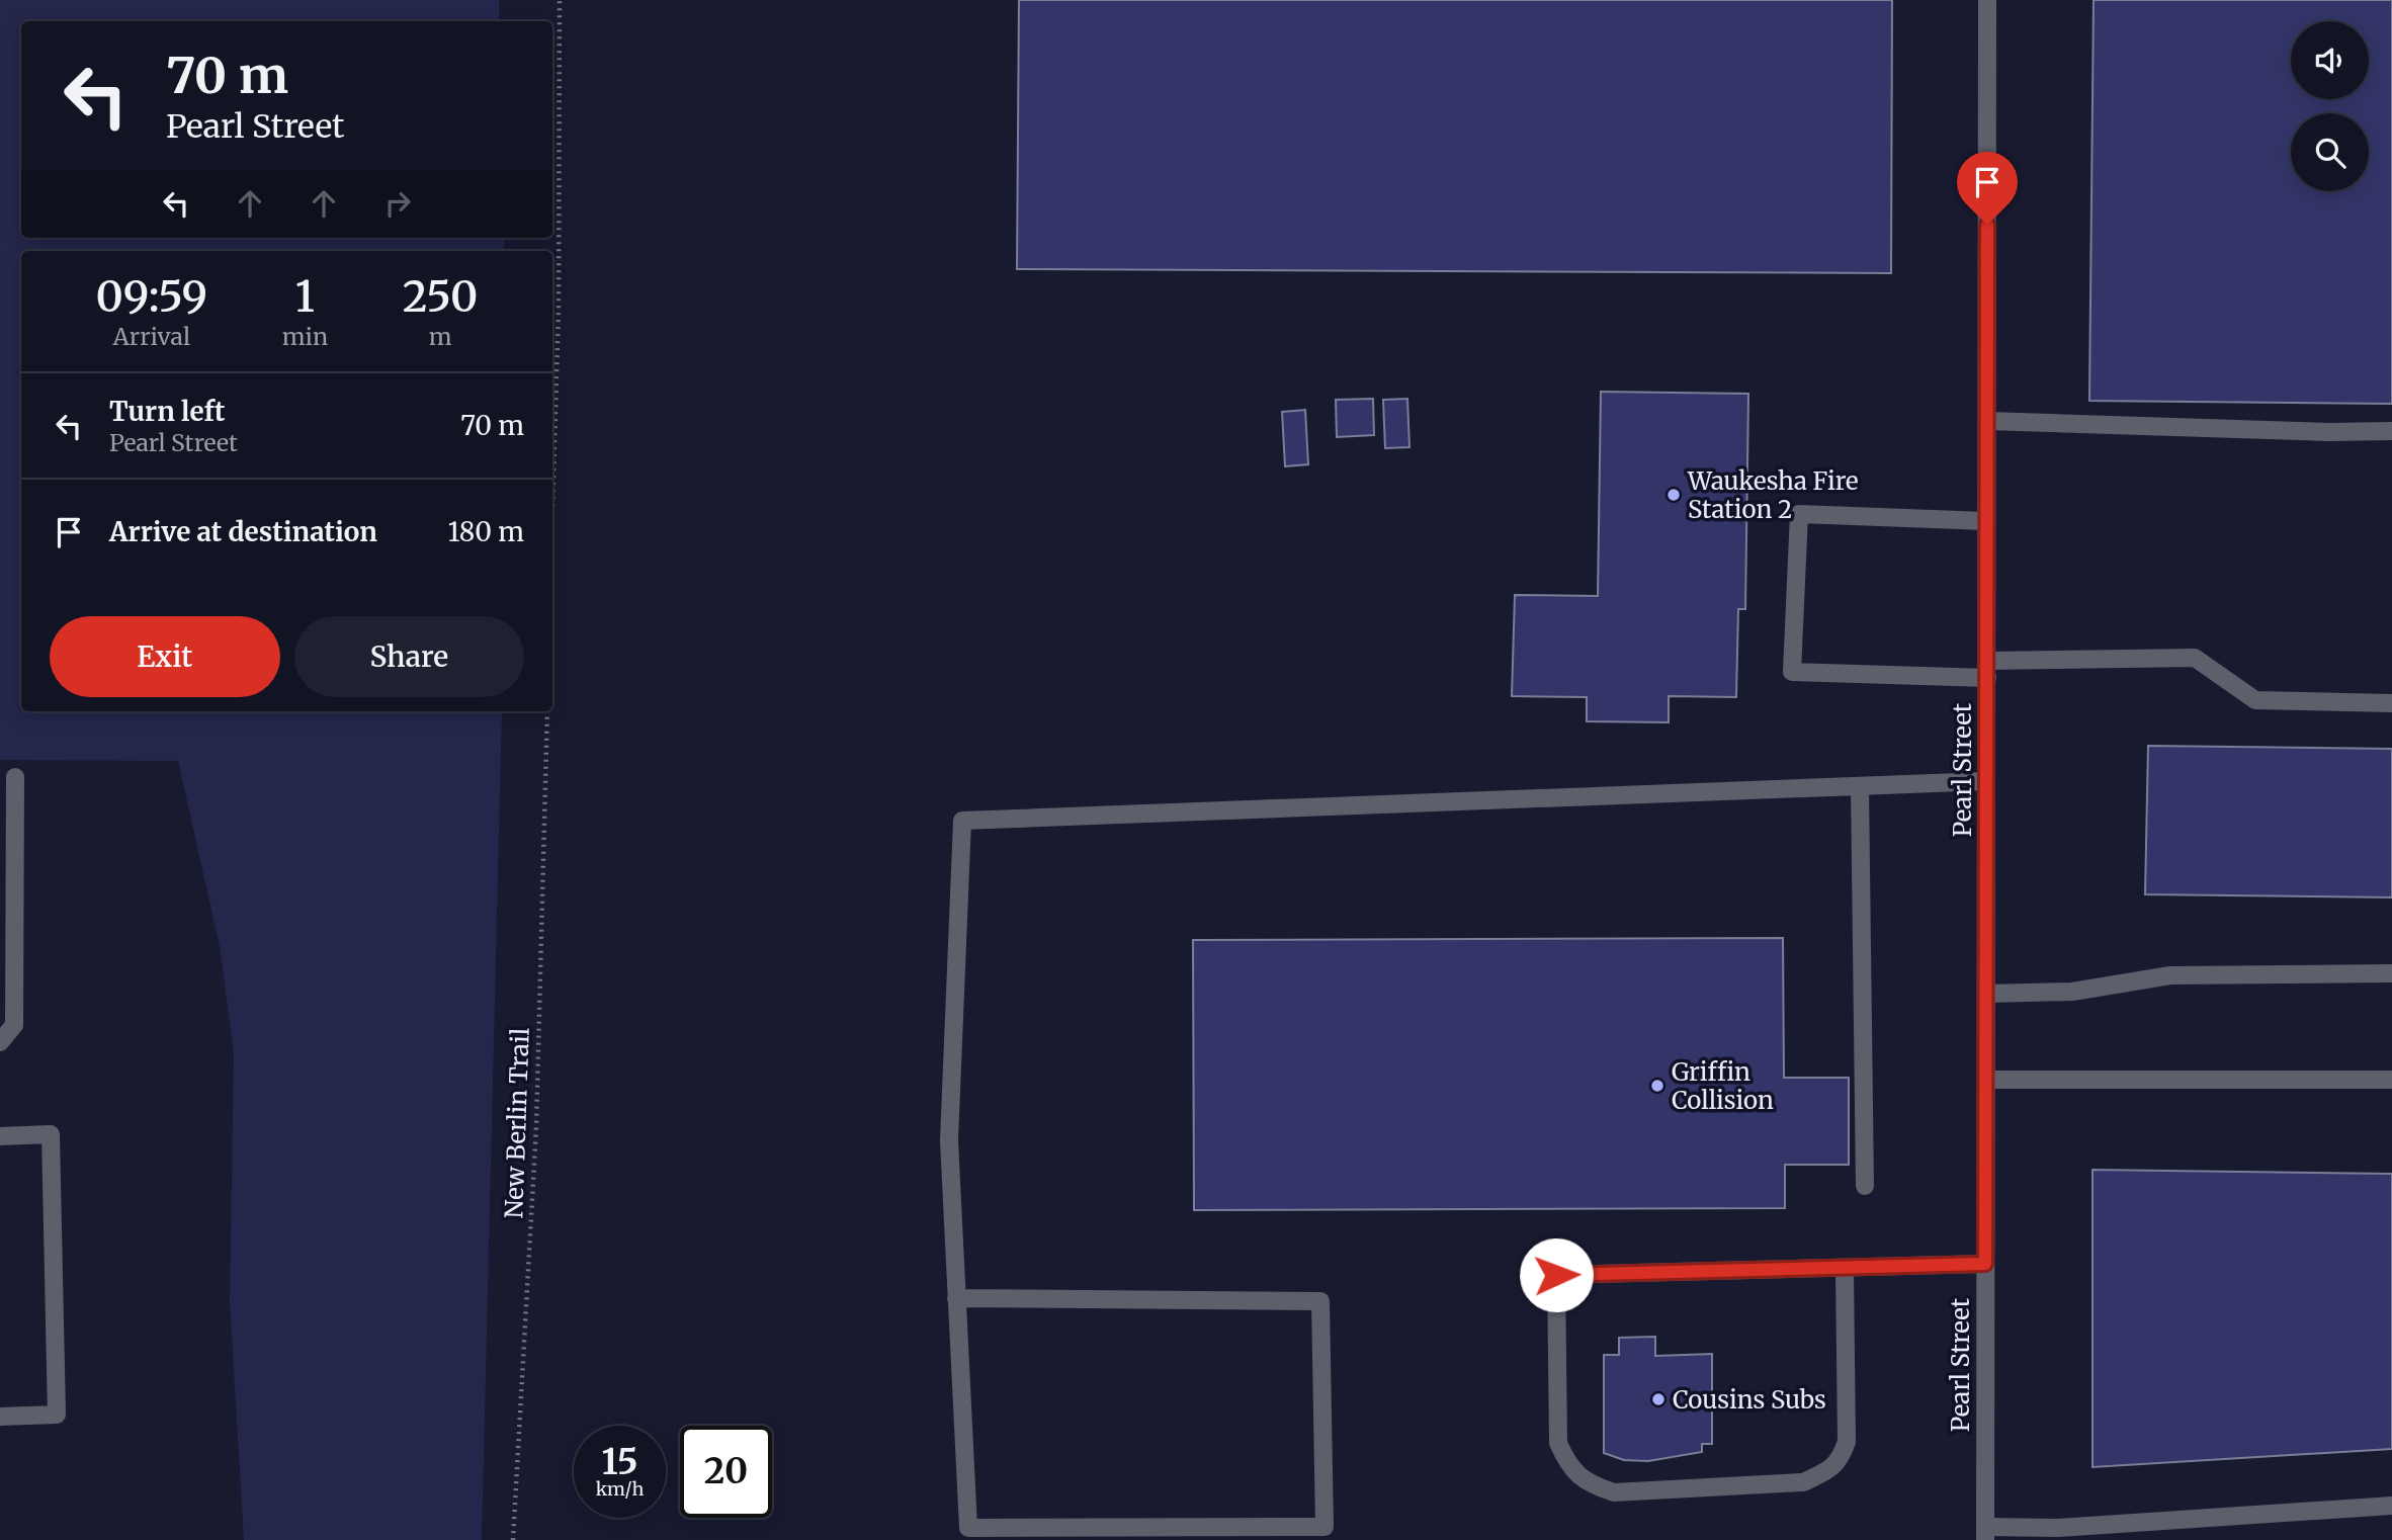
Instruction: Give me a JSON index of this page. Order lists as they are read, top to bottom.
{
  "streets": {
    "street": ["Pearl Street"],
    "path": ["New Berlin Trail"]
  },
  "places": ["Waukesha Fire Station 2", "Griffin Collision", "Cousins Subs"],
  "page": {
    "turn": ["70 m", "Pearl Street"],
    "eta": [
      "09:59",
      "Arrival",
      "1",
      "min",
      "250",
      "m"
    ],
    "list": [
      {
        "name": "Turn left",
        "note": "Pearl Street",
        "value": "70 m"
      },
      {
        "name": "Arrive at destination",
        "value": "180 m"
      }
    ],
    "buttons": ["Exit", "Share"],
    "speed": "15 km/h",
    "limit": "20"
  }
}
